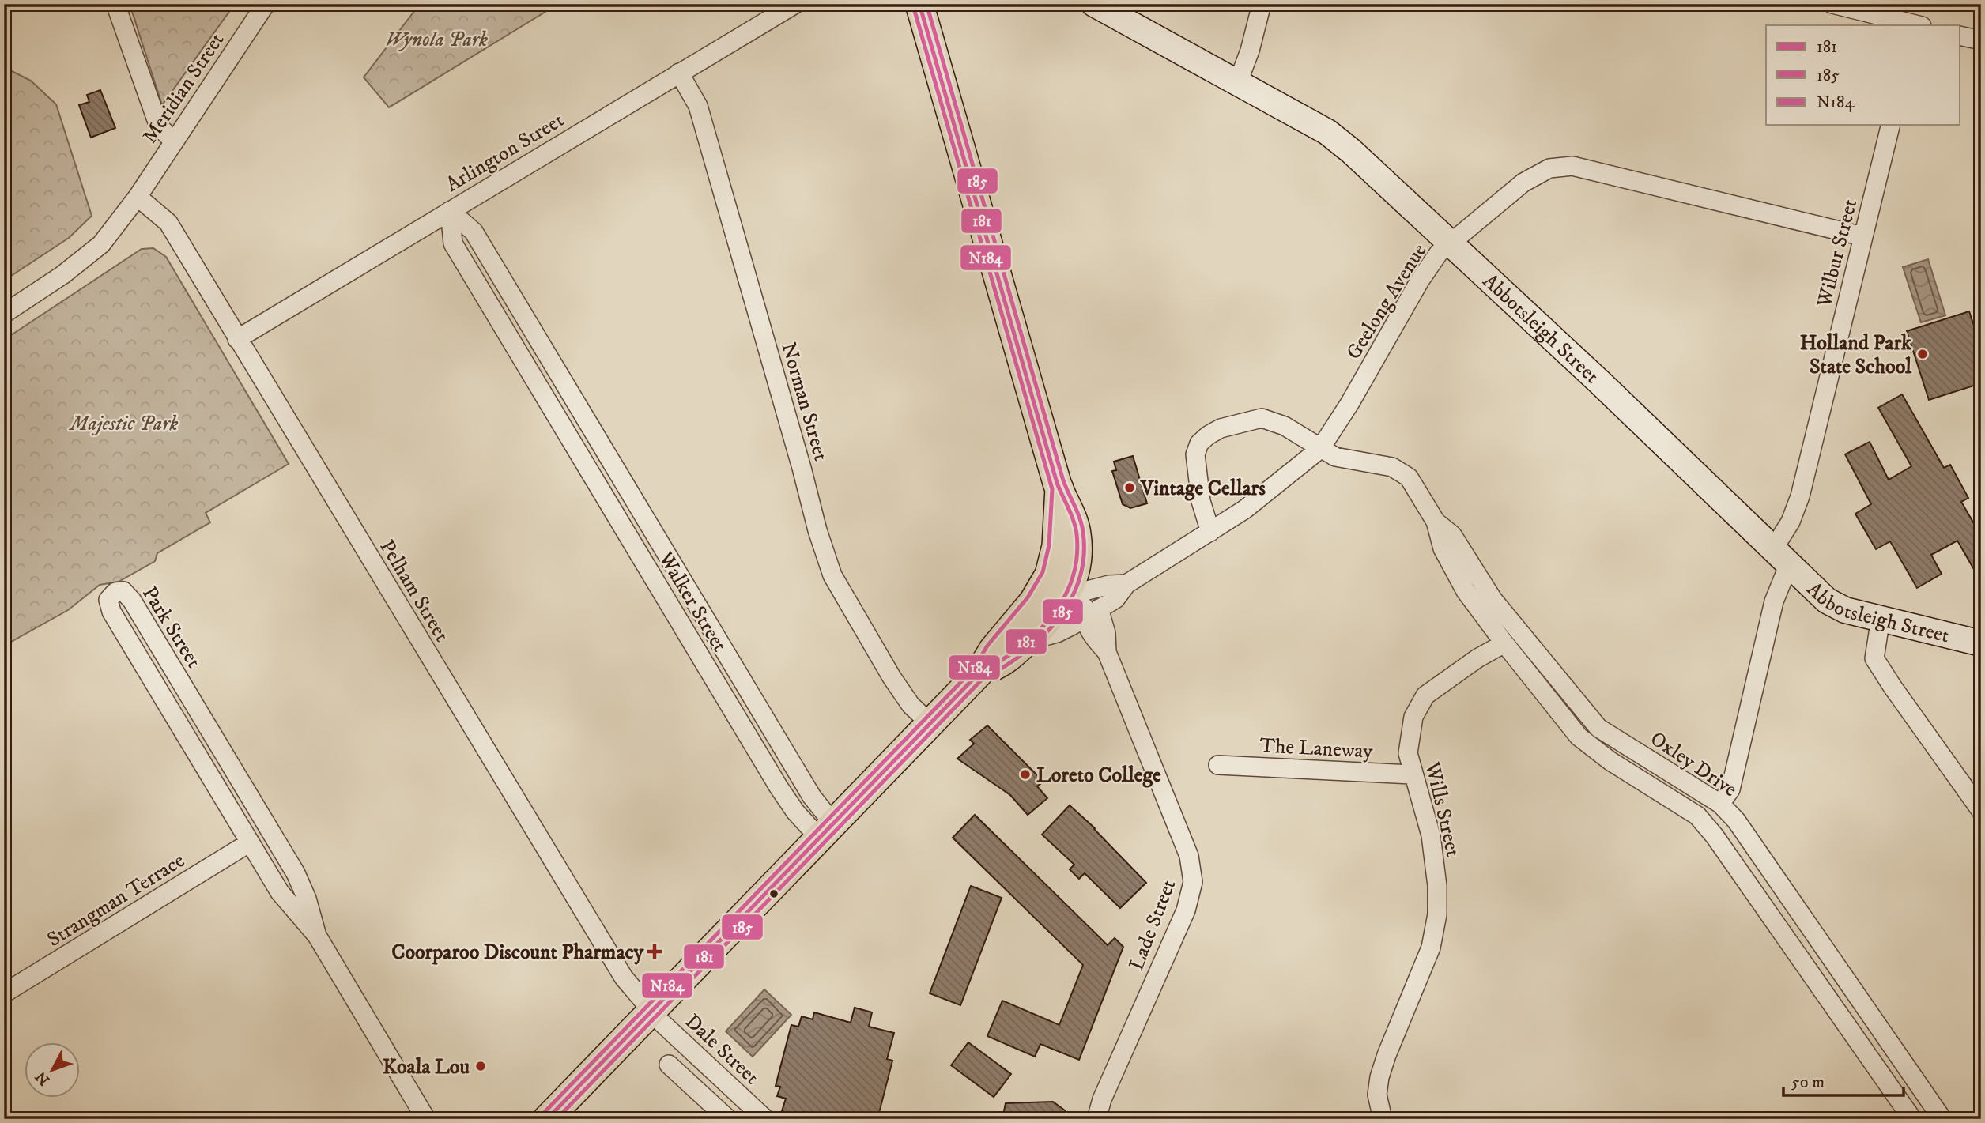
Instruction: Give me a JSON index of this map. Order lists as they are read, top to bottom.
{
  "streets": {
    "street": [
      "Meridian Street",
      "Arlington Street",
      "Wilbur Street",
      "Geelong Avenue",
      "Abbotsleigh Street",
      "Norman Street",
      "Pelham Street",
      "Walker Street",
      "Park Street",
      "The Laneway",
      "Oxley Drive",
      "Wills Street",
      "Strangman Terrace",
      "Lade Street",
      "Dale Street"
    ]
  },
  "crossings": [
    ["Meridian Street", "Pelham Street"],
    ["Arlington Street", "Norman Street"],
    ["Arlington Street", "Pelham Street"],
    ["Arlington Street", "Walker Street"],
    ["Wilbur Street", "Geelong Avenue"],
    ["Wilbur Street", "Abbotsleigh Street"],
    ["Wilbur Street", "Oxley Drive"],
    ["Geelong Avenue", "Abbotsleigh Street"],
    ["Geelong Avenue", "Oxley Drive"],
    ["Geelong Avenue", "Lade Street"],
    ["Pelham Street", "Dale Street"],
    ["Park Street", "Strangman Terrace"],
    ["The Laneway", "Wills Street"],
    ["Oxley Drive", "Wills Street"]
  ],
  "parks": ["Wynola Park", "Majestic Park"],
  "places": {
    "other": [
      "Holland Park State School",
      "Vintage Cellars",
      "Loreto College",
      "Koala Lou"
    ],
    "health": ["Coorparoo Discount Pharmacy"]
  },
  "lines": ["transit line 181", "transit line 185", "transit line N184"],
  "legend": ["181", "185", "N184"],
  "scale_bar": "50 m",
  "north": "bottom left"
}
